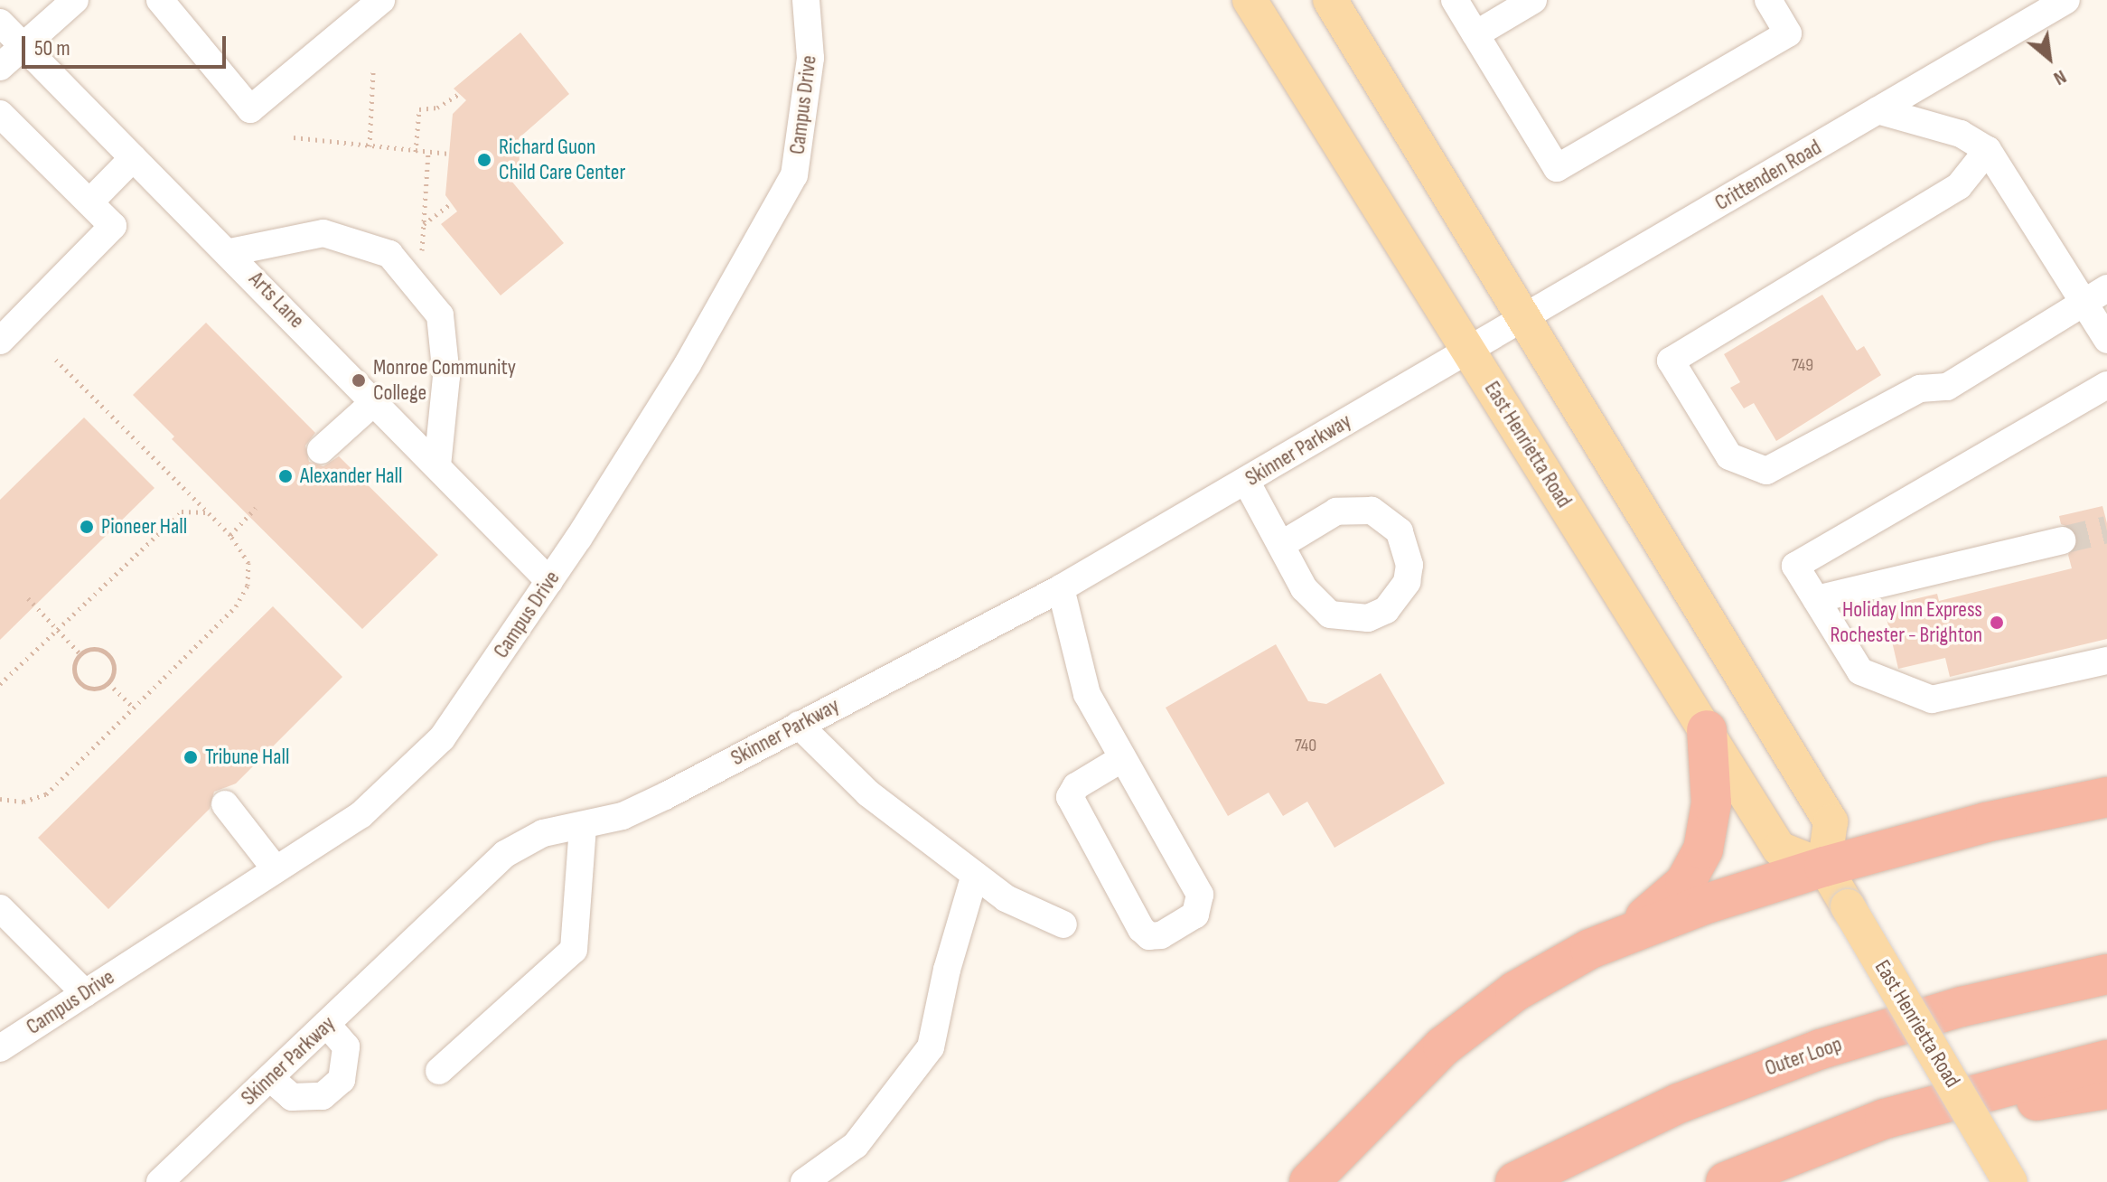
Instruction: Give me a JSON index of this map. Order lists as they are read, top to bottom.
{
  "streets": {
    "highway": ["Outer Loop"],
    "main road": ["East Henrietta Road"],
    "street": [
      "Campus Drive",
      "Crittenden Road",
      "Arts Lane",
      "Skinner Parkway"
    ]
  },
  "crossings": [
    ["Campus Drive", "Arts Lane"],
    ["Crittenden Road", "East Henrietta Road"],
    ["Crittenden Road", "Skinner Parkway"],
    ["East Henrietta Road", "Skinner Parkway"]
  ],
  "places": [
    "Richard Guon Child Care Center",
    "Monroe Community College",
    "Alexander Hall",
    "Pioneer Hall",
    "Holiday Inn Express Rochester - Brighton",
    "Tribune Hall"
  ],
  "house_numbers": ["749", "740"],
  "scale_bar": "50 m",
  "north": "bottom right"
}
